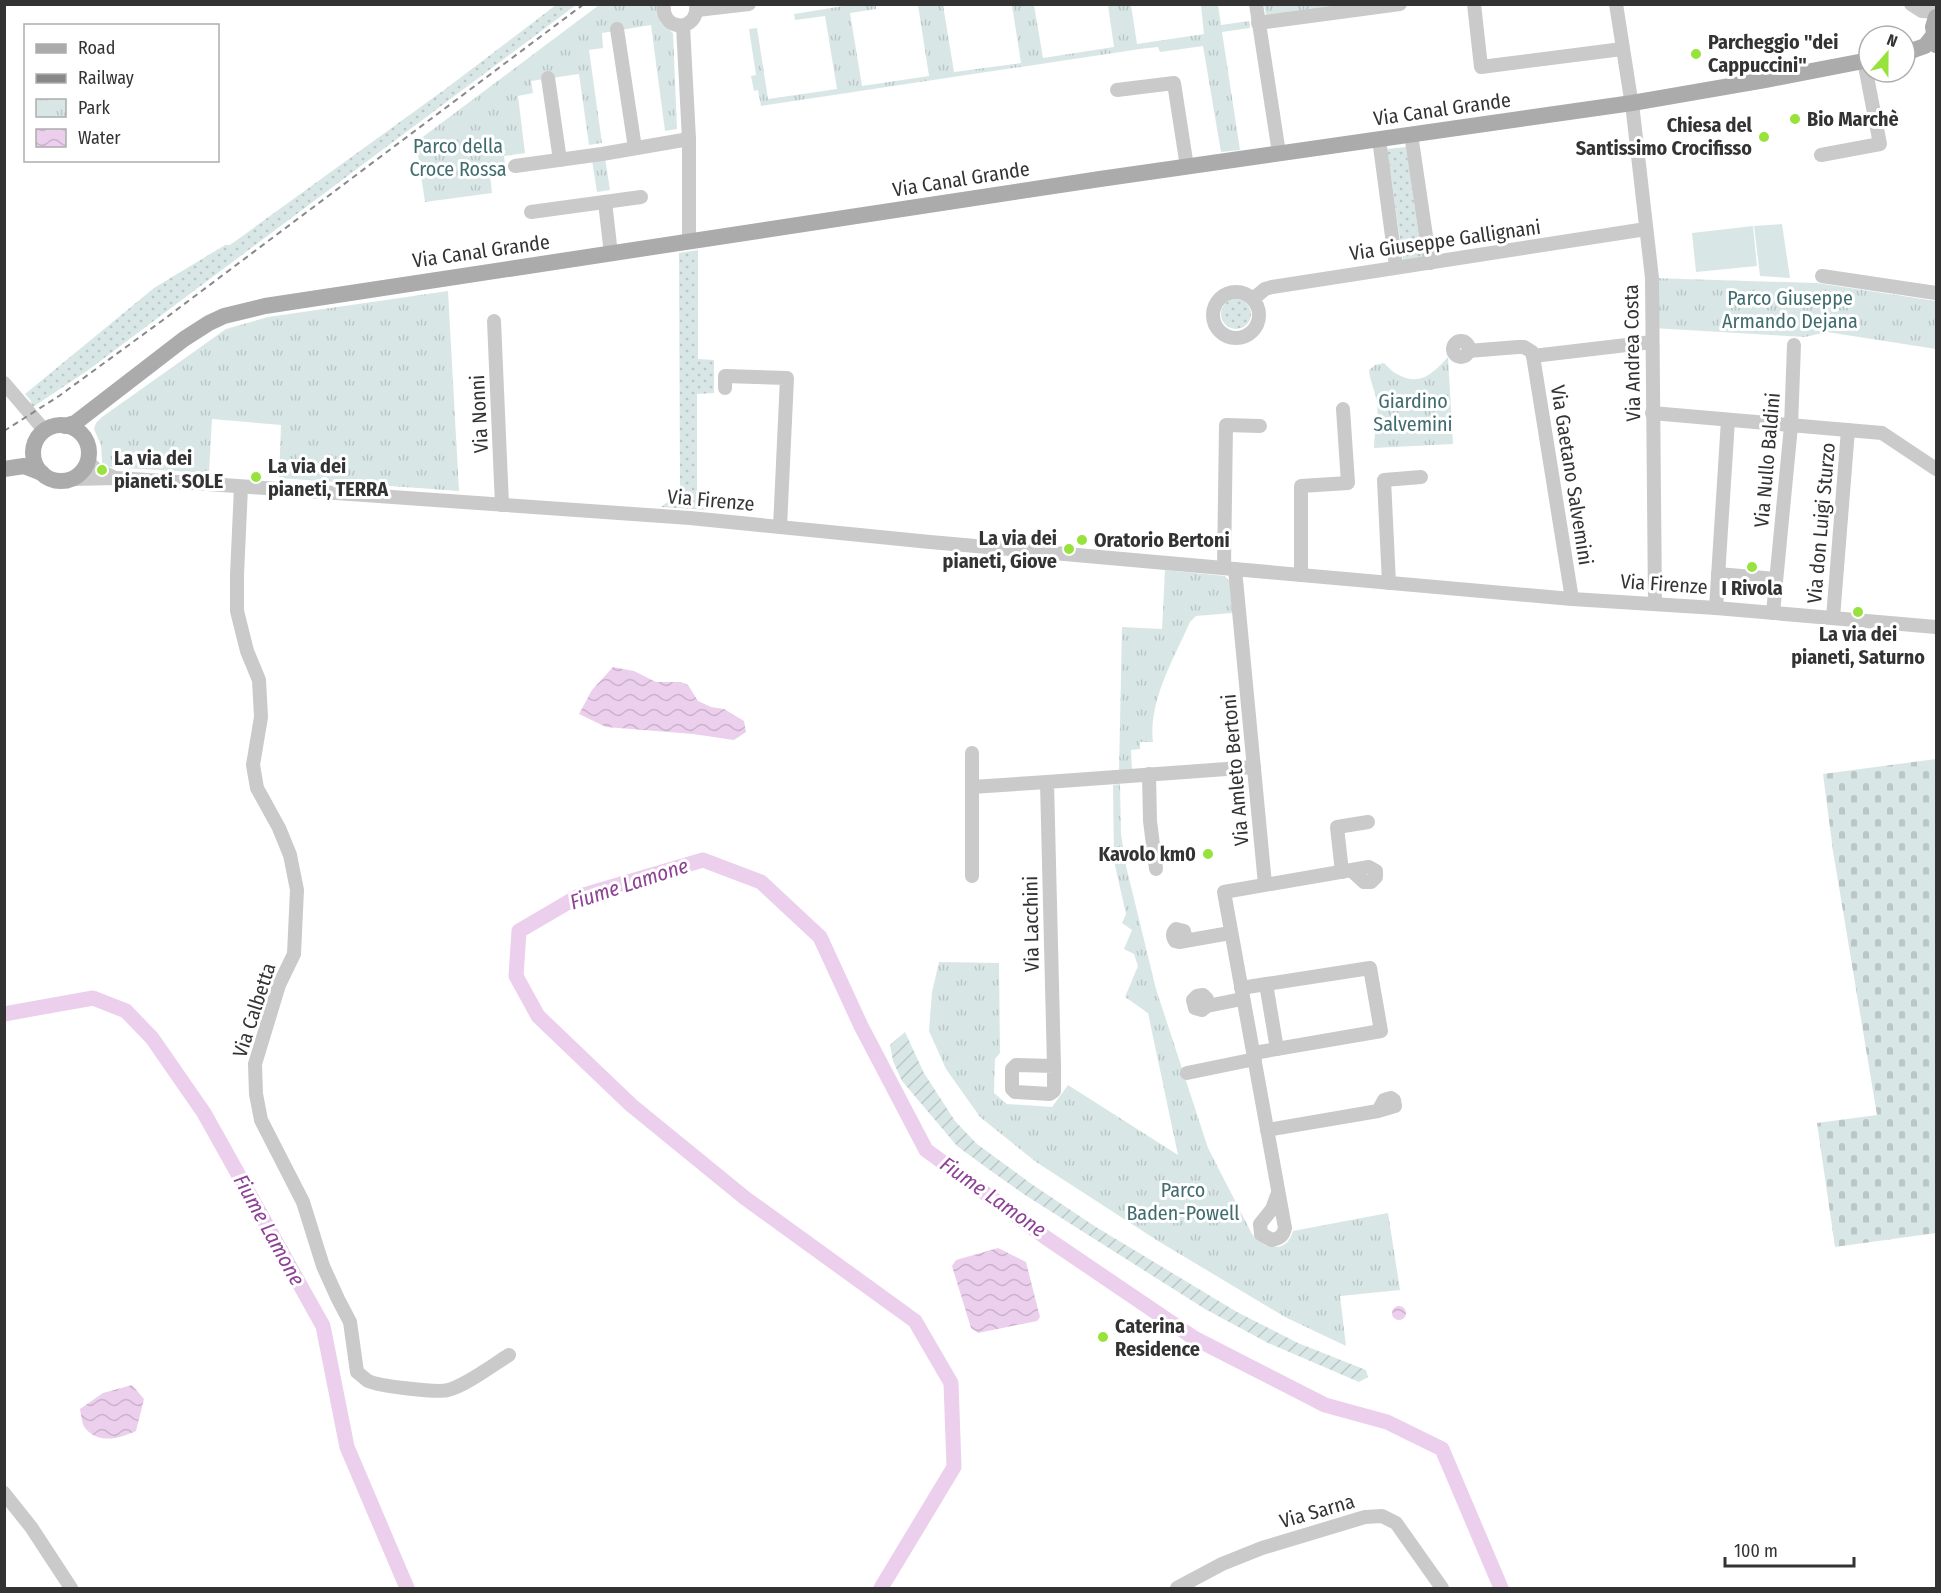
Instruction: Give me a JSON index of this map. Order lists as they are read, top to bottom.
{
  "streets": {
    "main road": ["Via Canal Grande"],
    "street": [
      "Via Giuseppe Gallignani",
      "Via Andrea Costa",
      "Via Nonni",
      "Via Nullo Baldini",
      "Via Gaetano Salvemini",
      "Via Firenze",
      "Via don Luigi Sturzo",
      "Via Amleto Bertoni",
      "Via Lacchini",
      "Via Calbetta",
      "Via Sarna"
    ]
  },
  "crossings": [
    ["Via Canal Grande", "Via Andrea Costa"],
    ["Via Canal Grande", "Via Firenze"],
    ["Via Giuseppe Gallignani", "Via Andrea Costa"],
    ["Via Andrea Costa", "Via Firenze"],
    ["Via Nonni", "Via Firenze"],
    ["Via Nullo Baldini", "Via Firenze"],
    ["Via Gaetano Salvemini", "Via Firenze"],
    ["Via Firenze", "Via don Luigi Sturzo"],
    ["Via Firenze", "Via Amleto Bertoni"],
    ["Via Firenze", "Via Calbetta"]
  ],
  "water": ["Fiume Lamone"],
  "parks": [
    "Parco della Croce Rossa",
    "Parco Giuseppe Armando Dejana",
    "Giardino Salvemini",
    "Parco Baden-Powell"
  ],
  "places": [
    "Parcheggio \"dei Cappuccini\"",
    "Bio Marchè",
    "Chiesa del Santissimo Crocifisso",
    "La via dei pianeti. SOLE",
    "La via dei pianeti, TERRA",
    "Oratorio Bertoni",
    "La via dei pianeti, Giove",
    "I Rivola",
    "La via dei pianeti, Saturno",
    "Kavolo km0",
    "Caterina Residence"
  ],
  "legend": [
    "Road",
    "Railway",
    "Park",
    "Water"
  ],
  "scale_bar": "100 m",
  "north": "top"
}
